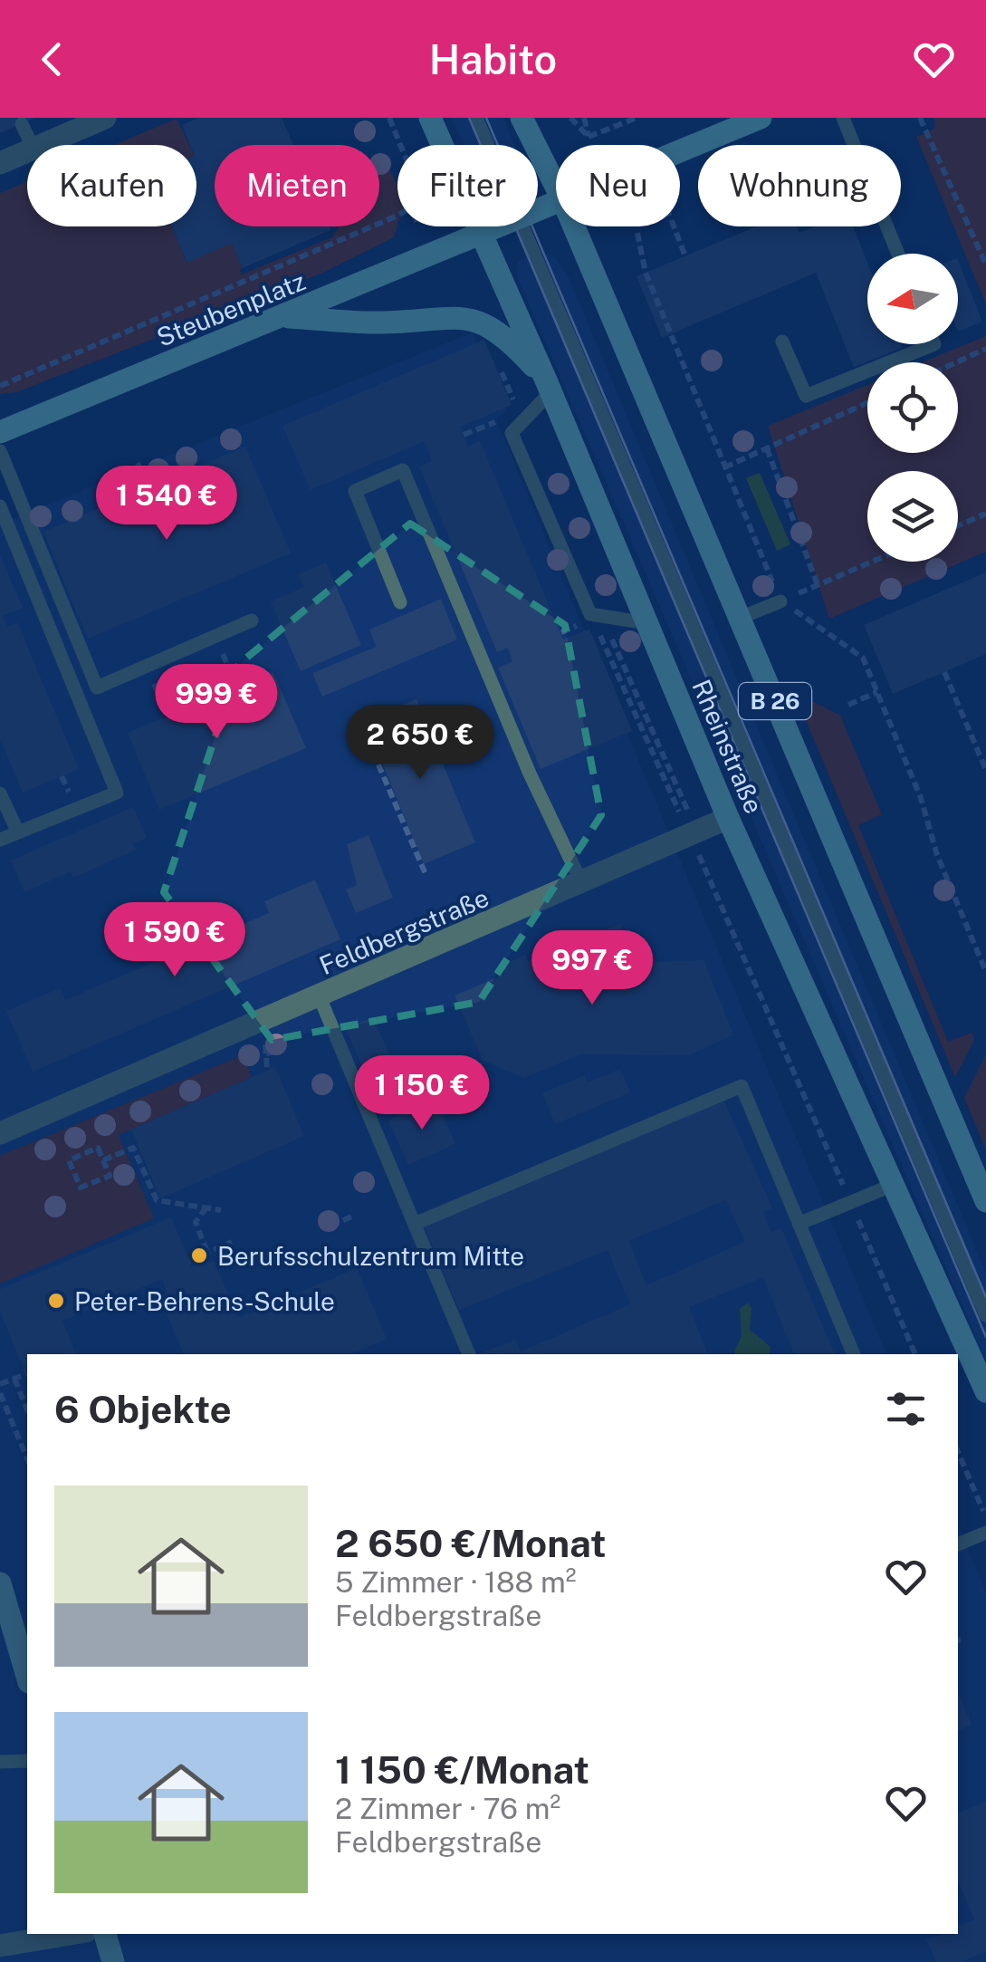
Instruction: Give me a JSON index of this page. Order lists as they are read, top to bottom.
{
  "streets": {
    "main road": ["Steubenplatz", "B 26", "Rheinstraße"],
    "street": ["Feldbergstraße"]
  },
  "crossings": [
    ["Steubenplatz", "Rheinstraße"],
    ["Rheinstraße", "Feldbergstraße"]
  ],
  "places": ["Berufsschulzentrum Mitte", "Peter-Behrens-Schule"],
  "north": "left",
  "page": {
    "header": "Habito",
    "chip": [
      "Kaufen",
      "Mieten",
      "Filter",
      "Neu",
      "Wohnung"
    ],
    "price": [
      "1 540 €",
      "999 €",
      "2 650 €",
      "1 590 €",
      "997 €",
      "1 150 €"
    ],
    "heading": "6 Objekte",
    "list": [
      {
        "name": "2 650 €/Monat",
        "note": "5 Zimmer · 188 m² · Feldbergstraße"
      },
      {
        "name": "1 150 €/Monat",
        "note": "2 Zimmer · 76 m² · Feldbergstraße"
      }
    ]
  }
}
